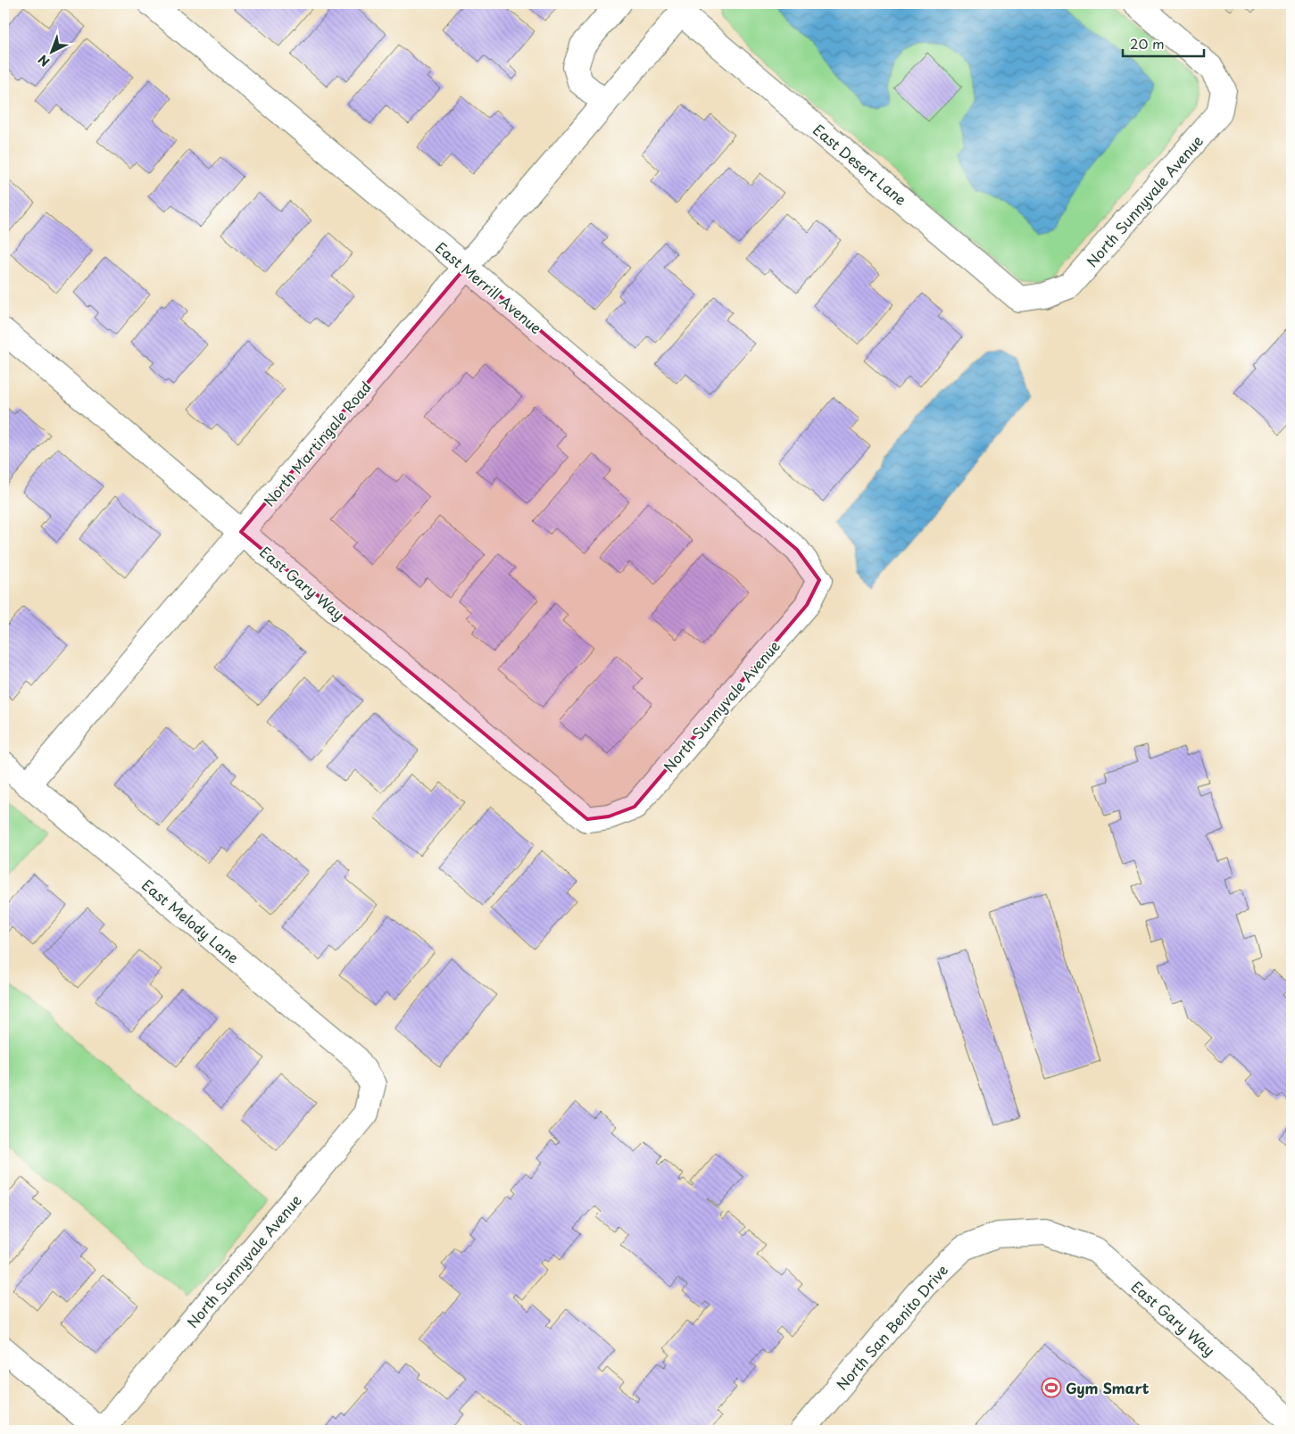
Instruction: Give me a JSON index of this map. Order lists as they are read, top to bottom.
{
  "streets": {
    "street": [
      "East Desert Lane",
      "North Sunnyvale Avenue",
      "East Merrill Avenue",
      "North Martingale Road",
      "East Gary Way",
      "East Melody Lane",
      "North San Benito Drive"
    ]
  },
  "crossings": [
    ["East Desert Lane", "North Sunnyvale Avenue"],
    ["East Desert Lane", "North Martingale Road"],
    ["North Sunnyvale Avenue", "East Merrill Avenue"],
    ["North Sunnyvale Avenue", "East Gary Way"],
    ["North Sunnyvale Avenue", "East Melody Lane"],
    ["East Merrill Avenue", "North Martingale Road"],
    ["North Martingale Road", "East Gary Way"],
    ["North Martingale Road", "East Melody Lane"],
    ["East Gary Way", "North San Benito Drive"]
  ],
  "places": {
    "sports": ["Gym Smart"]
  },
  "scale_bar": "20 m",
  "north": "bottom left"
}
